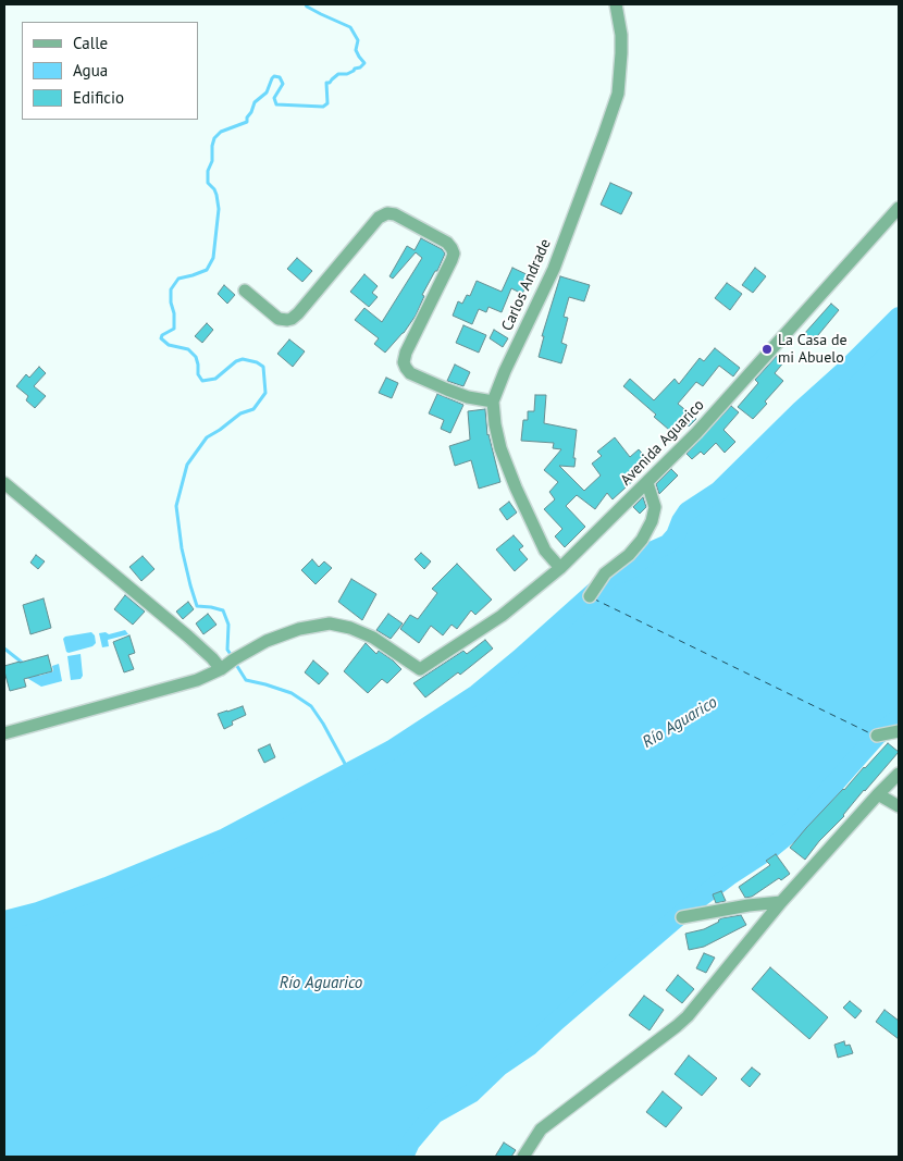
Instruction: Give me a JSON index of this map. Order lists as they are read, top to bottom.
{
  "streets": {
    "street": ["Carlos Andrade", "Avenida Aguarico"]
  },
  "crossings": [
    ["Carlos Andrade", "Avenida Aguarico"]
  ],
  "water": ["Río Aguarico"],
  "places": ["La Casa de mi Abuelo"],
  "legend": ["Calle", "Agua", "Edificio"]
}
